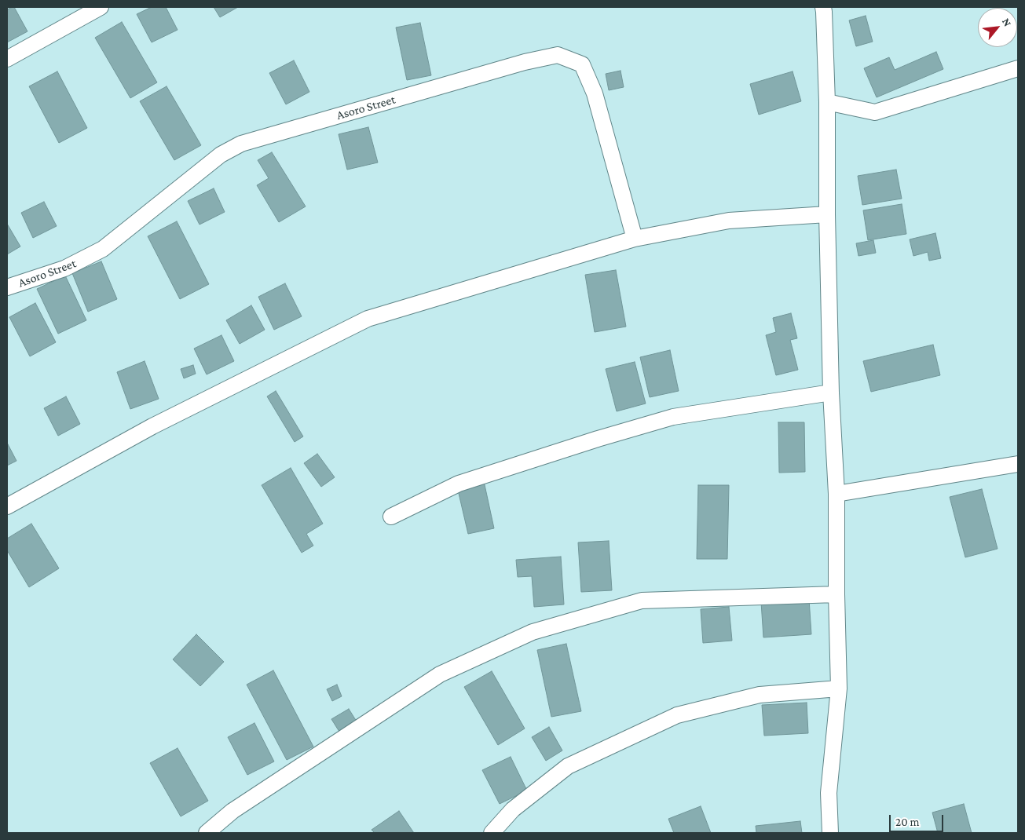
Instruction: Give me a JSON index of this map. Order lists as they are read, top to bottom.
{
  "streets": {
    "street": ["Asoro Street"]
  },
  "scale_bar": "20 m",
  "north": "top right"
}
